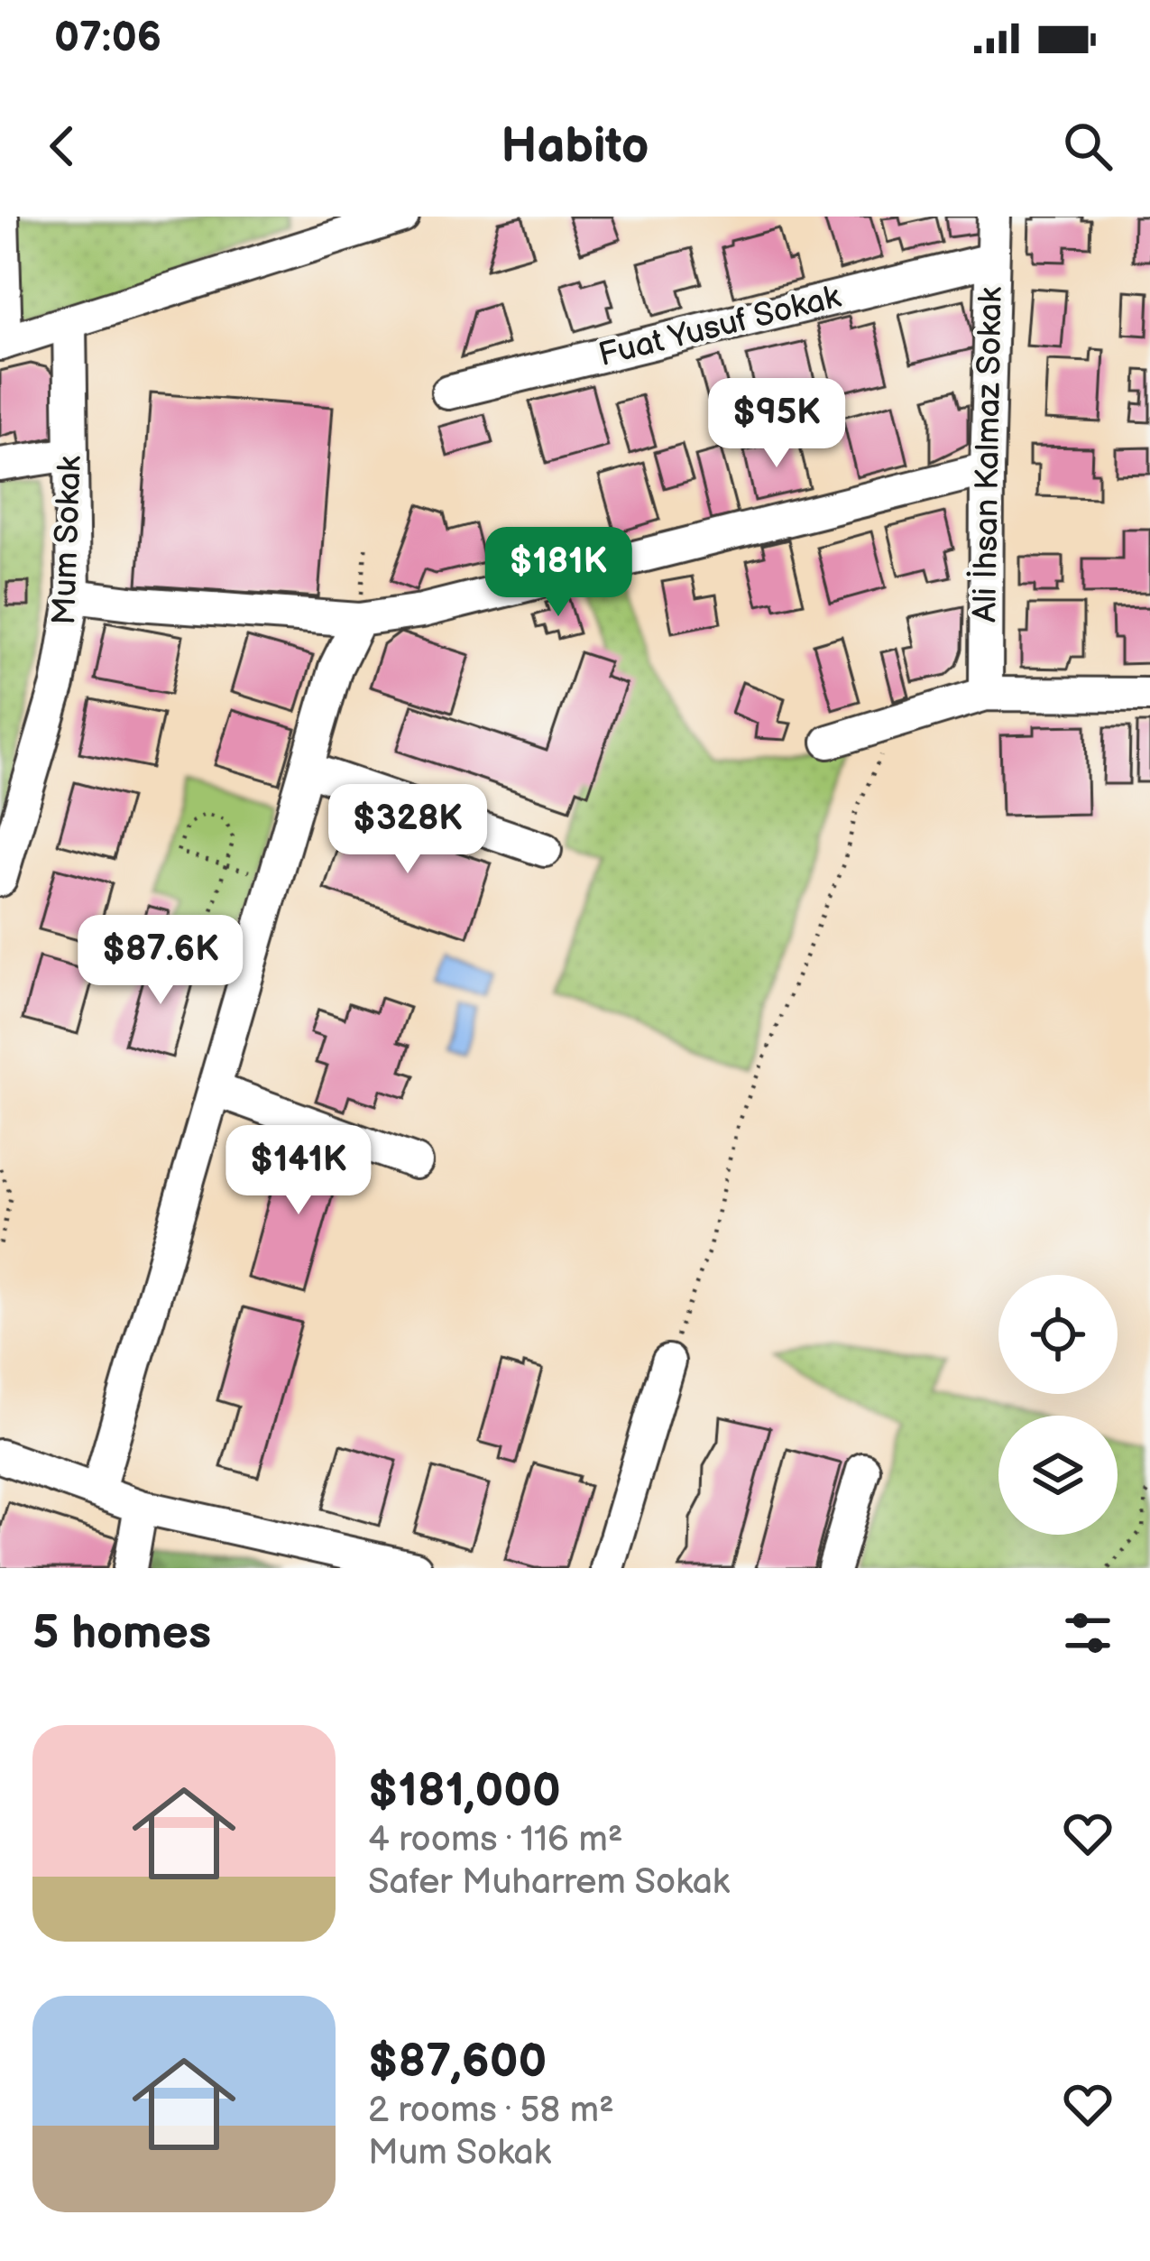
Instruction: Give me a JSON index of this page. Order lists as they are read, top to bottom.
{
  "streets": {
    "street": ["Fuat Yusuf Sokak", "Ali İhsan Kalmaz Sokak", "Mum Sokak"]
  },
  "crossings": [
    ["Fuat Yusuf Sokak", "Ali İhsan Kalmaz Sokak"]
  ],
  "page": {
    "status": "07:06",
    "header": "Habito",
    "price": [
      "$95K",
      "$181K",
      "$328K",
      "$87.6K",
      "$141K"
    ],
    "heading": "5 homes",
    "list": [
      {
        "name": "$181,000",
        "note": "4 rooms · 116 m² · Safer Muharrem Sokak"
      },
      {
        "name": "$87,600",
        "note": "2 rooms · 58 m² · Mum Sokak"
      }
    ]
  }
}
